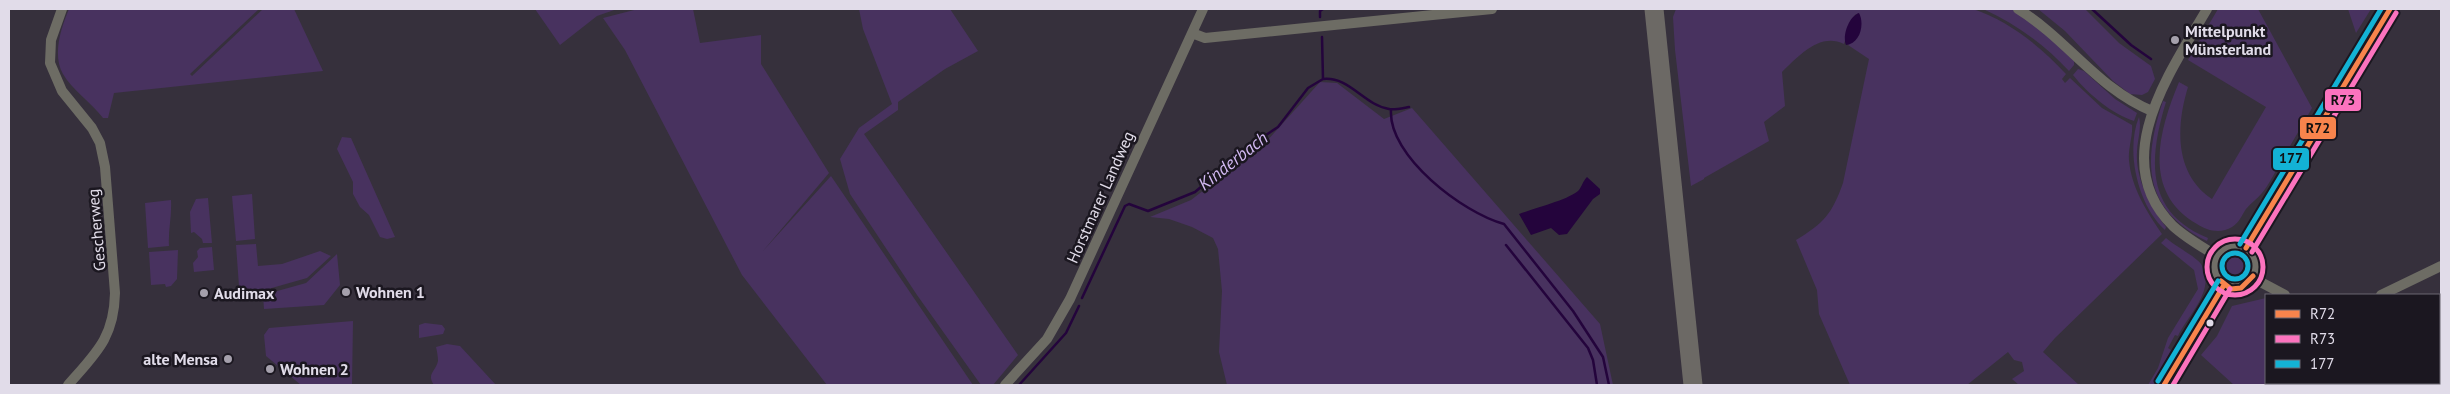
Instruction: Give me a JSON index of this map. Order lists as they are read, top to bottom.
{
  "streets": {
    "street": ["Horstmarer Landweg", "Gescherweg"]
  },
  "water": ["Kinderbach"],
  "places": [
    "Mittelpunkt Münsterland",
    "Wohnen 1",
    "Audimax",
    "alte Mensa",
    "Wohnen 2"
  ],
  "lines": ["transit line R72", "transit line 177", "transit line R73"],
  "legend": ["R72", "R73", "177"]
}
